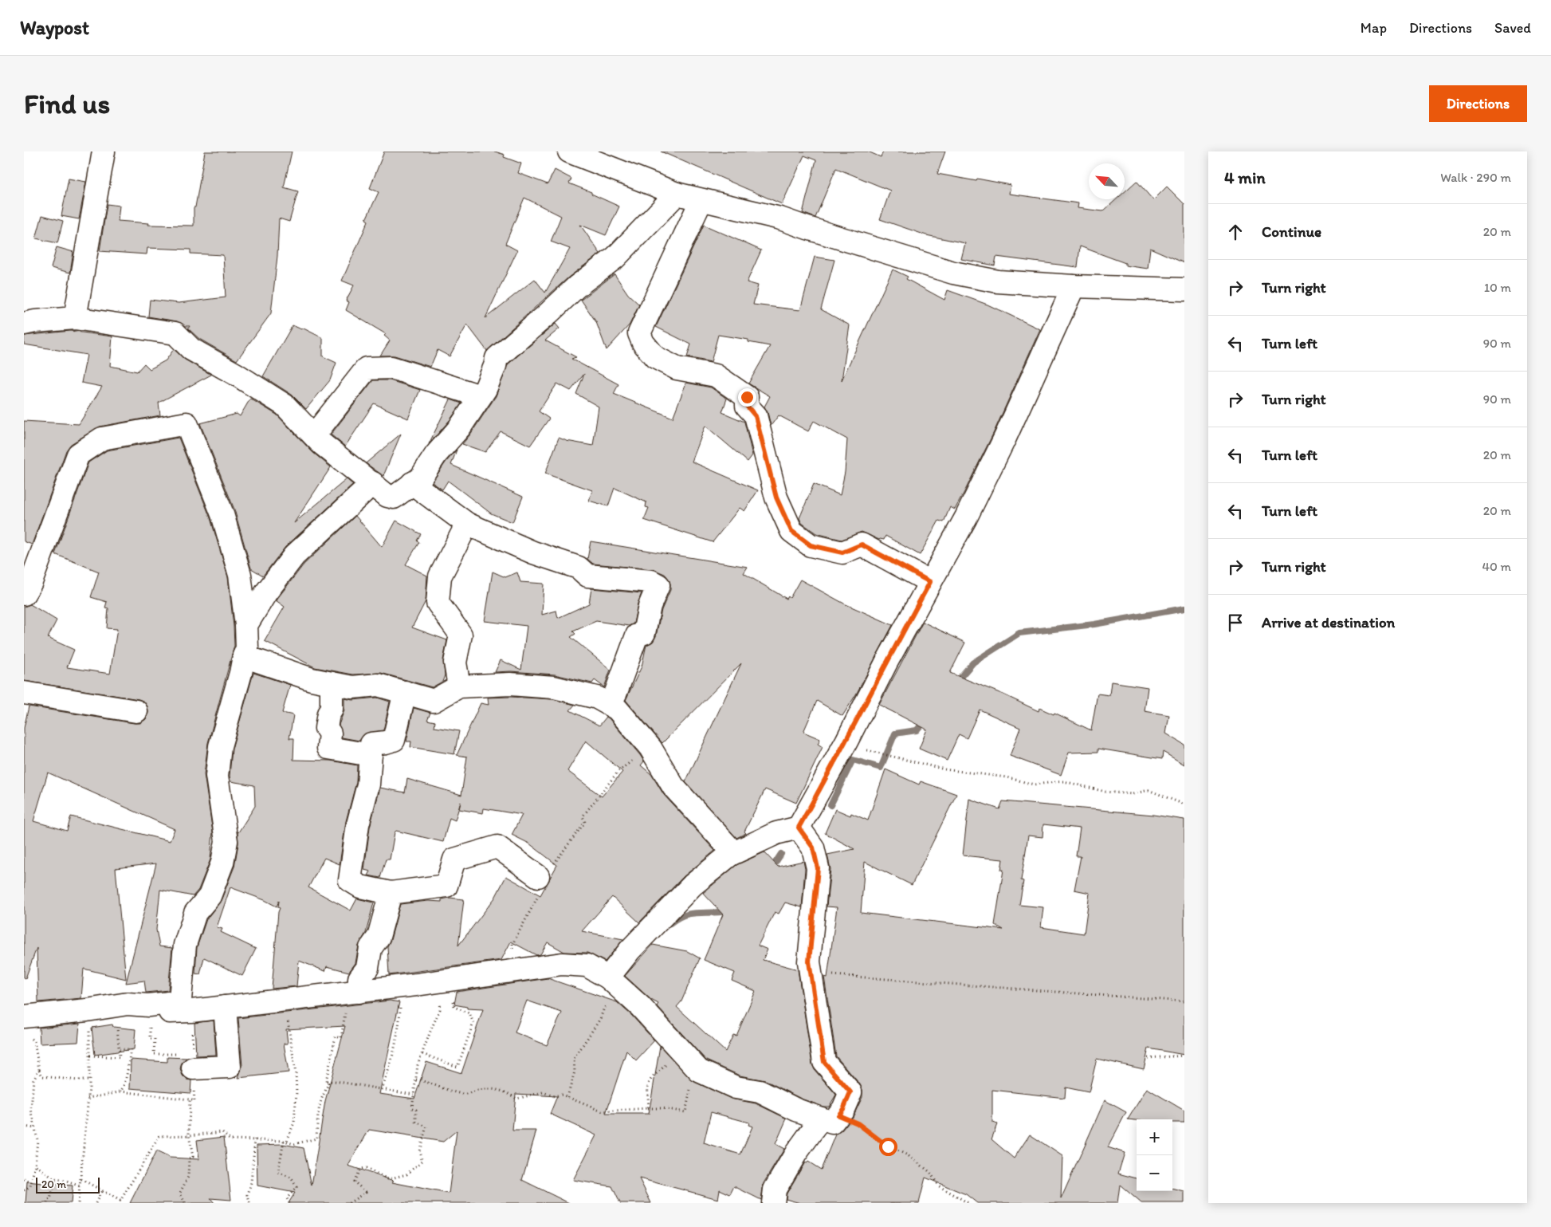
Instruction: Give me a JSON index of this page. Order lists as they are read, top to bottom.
{
  "scale_bar": "20 m",
  "north": "top left",
  "page": {
    "header": "Waypost",
    "nav": ["Map", "Directions", "Saved"],
    "buttons": "Directions",
    "title": "Find us",
    "heading": ["4 min", "Walk · 290 m"],
    "list": [
      ["Continue", "20 m"],
      ["Turn right", "10 m"],
      ["Turn left", "90 m"],
      ["Turn right", "90 m"],
      ["Turn left", "20 m"],
      ["Turn left", "20 m"],
      ["Turn right", "40 m"],
      "Arrive at destination"
    ],
    "map_buttons": ["+", "−"],
    "scale": "20 m"
  }
}
